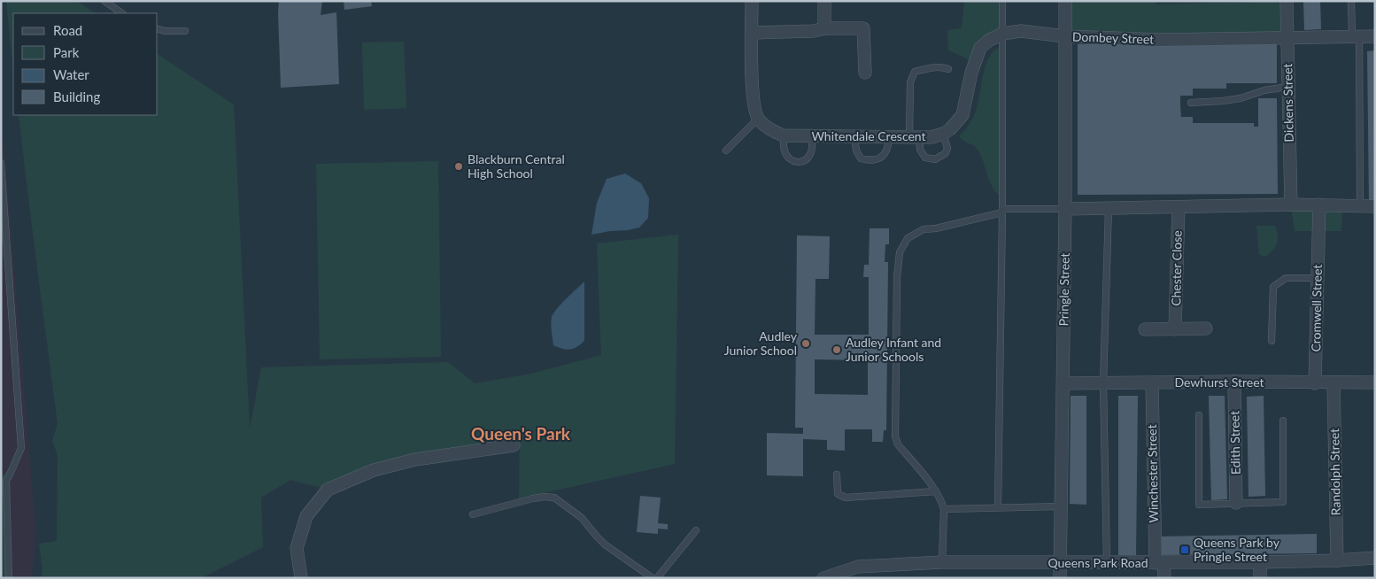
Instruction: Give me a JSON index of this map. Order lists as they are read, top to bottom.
{
  "streets": {
    "street": [
      "Dombey Street",
      "Dickens Street",
      "Whitendale Crescent",
      "Chester Close",
      "Pringle Street",
      "Cromwell Street",
      "Dewhurst Street",
      "Edith Street",
      "Randolph Street",
      "Winchester Street",
      "Queens Park Road"
    ]
  },
  "crossings": [
    ["Dombey Street", "Dickens Street"],
    ["Dombey Street", "Whitendale Crescent"],
    ["Dombey Street", "Pringle Street"],
    ["Whitendale Crescent", "Pringle Street"],
    ["Pringle Street", "Dewhurst Street"],
    ["Pringle Street", "Queens Park Road"],
    ["Cromwell Street", "Dewhurst Street"],
    ["Dewhurst Street", "Edith Street"],
    ["Dewhurst Street", "Randolph Street"],
    ["Dewhurst Street", "Winchester Street"],
    ["Randolph Street", "Queens Park Road"],
    ["Winchester Street", "Queens Park Road"]
  ],
  "districts": ["Queen's Park"],
  "places": {
    "other": ["Blackburn Central High School", "Audley Junior School", "Audley Infant and Junior Schools"],
    "transit": ["Queens Park by Pringle Street"]
  },
  "legend": [
    "Road",
    "Park",
    "Water",
    "Building"
  ]
}
